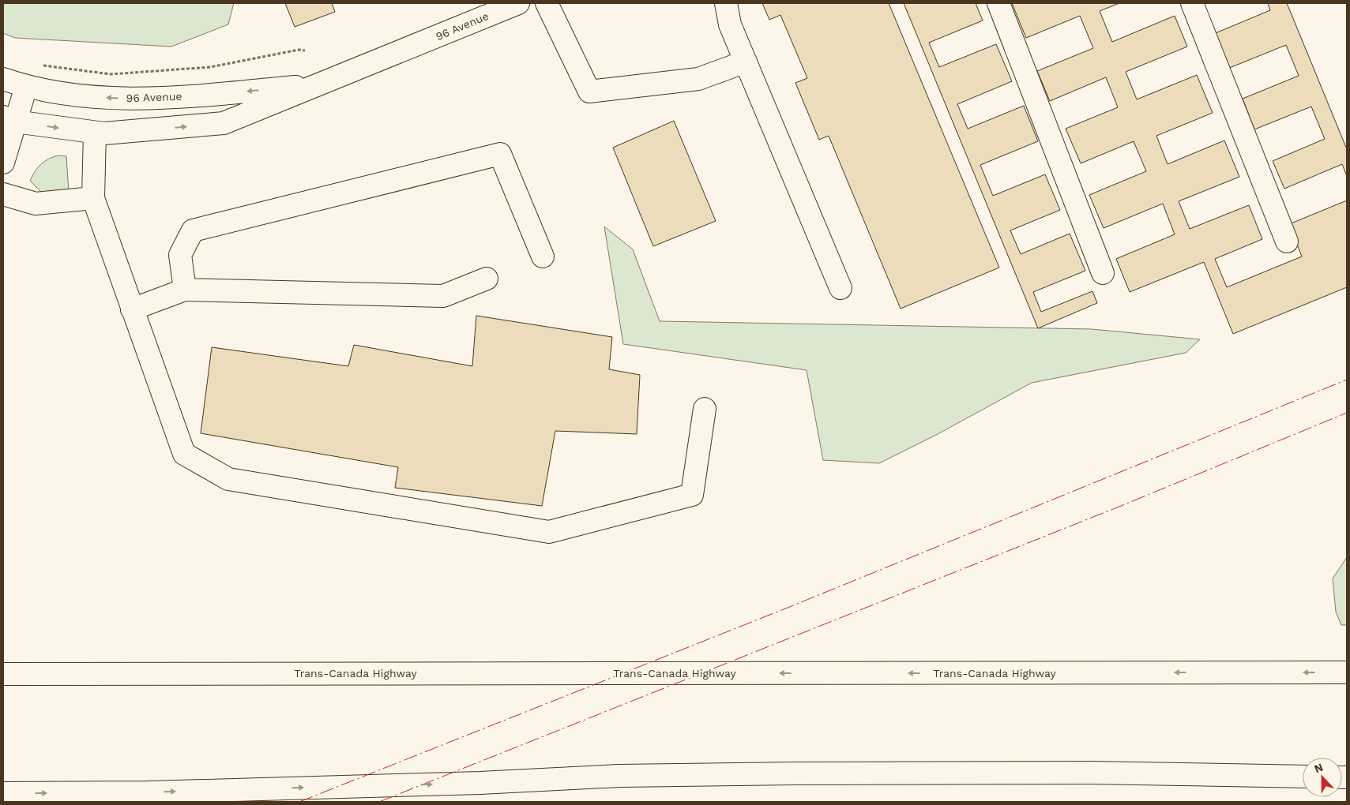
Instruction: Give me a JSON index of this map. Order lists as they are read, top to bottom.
{
  "streets": {
    "main road": ["96 Avenue", "Trans-Canada Highway"]
  },
  "north": "top"
}
